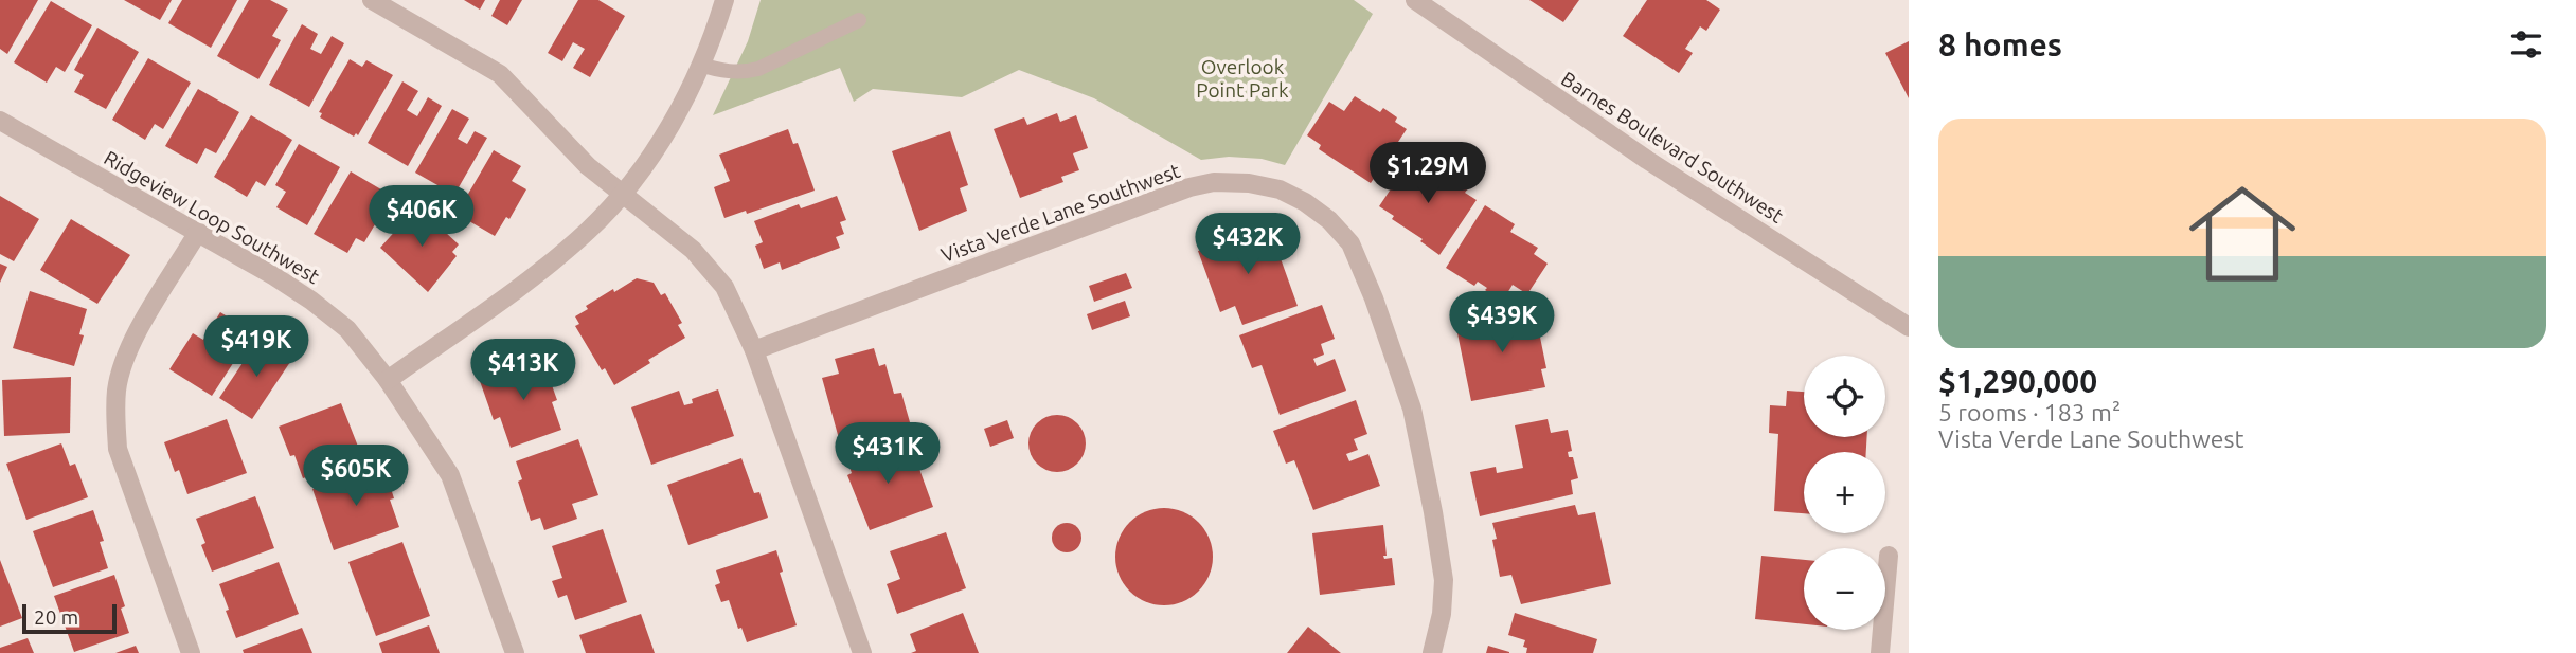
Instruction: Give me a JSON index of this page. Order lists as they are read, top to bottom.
{
  "streets": {
    "street": ["Barnes Boulevard Southwest", "Vista Verde Lane Southwest", "Ridgeview Loop Southwest"]
  },
  "parks": ["Overlook Point Park"],
  "scale_bar": "20 m",
  "page": {
    "heading": "8 homes",
    "list": [
      {
        "name": "$1,290,000",
        "note": "5 rooms · 183 m² · Vista Verde Lane Southwest"
      }
    ],
    "price": [
      "$1.29M",
      "$406K",
      "$432K",
      "$439K",
      "$419K",
      "$413K",
      "$431K",
      "$605K"
    ],
    "map_buttons": ["+", "−"],
    "scale": "20 m"
  }
}
